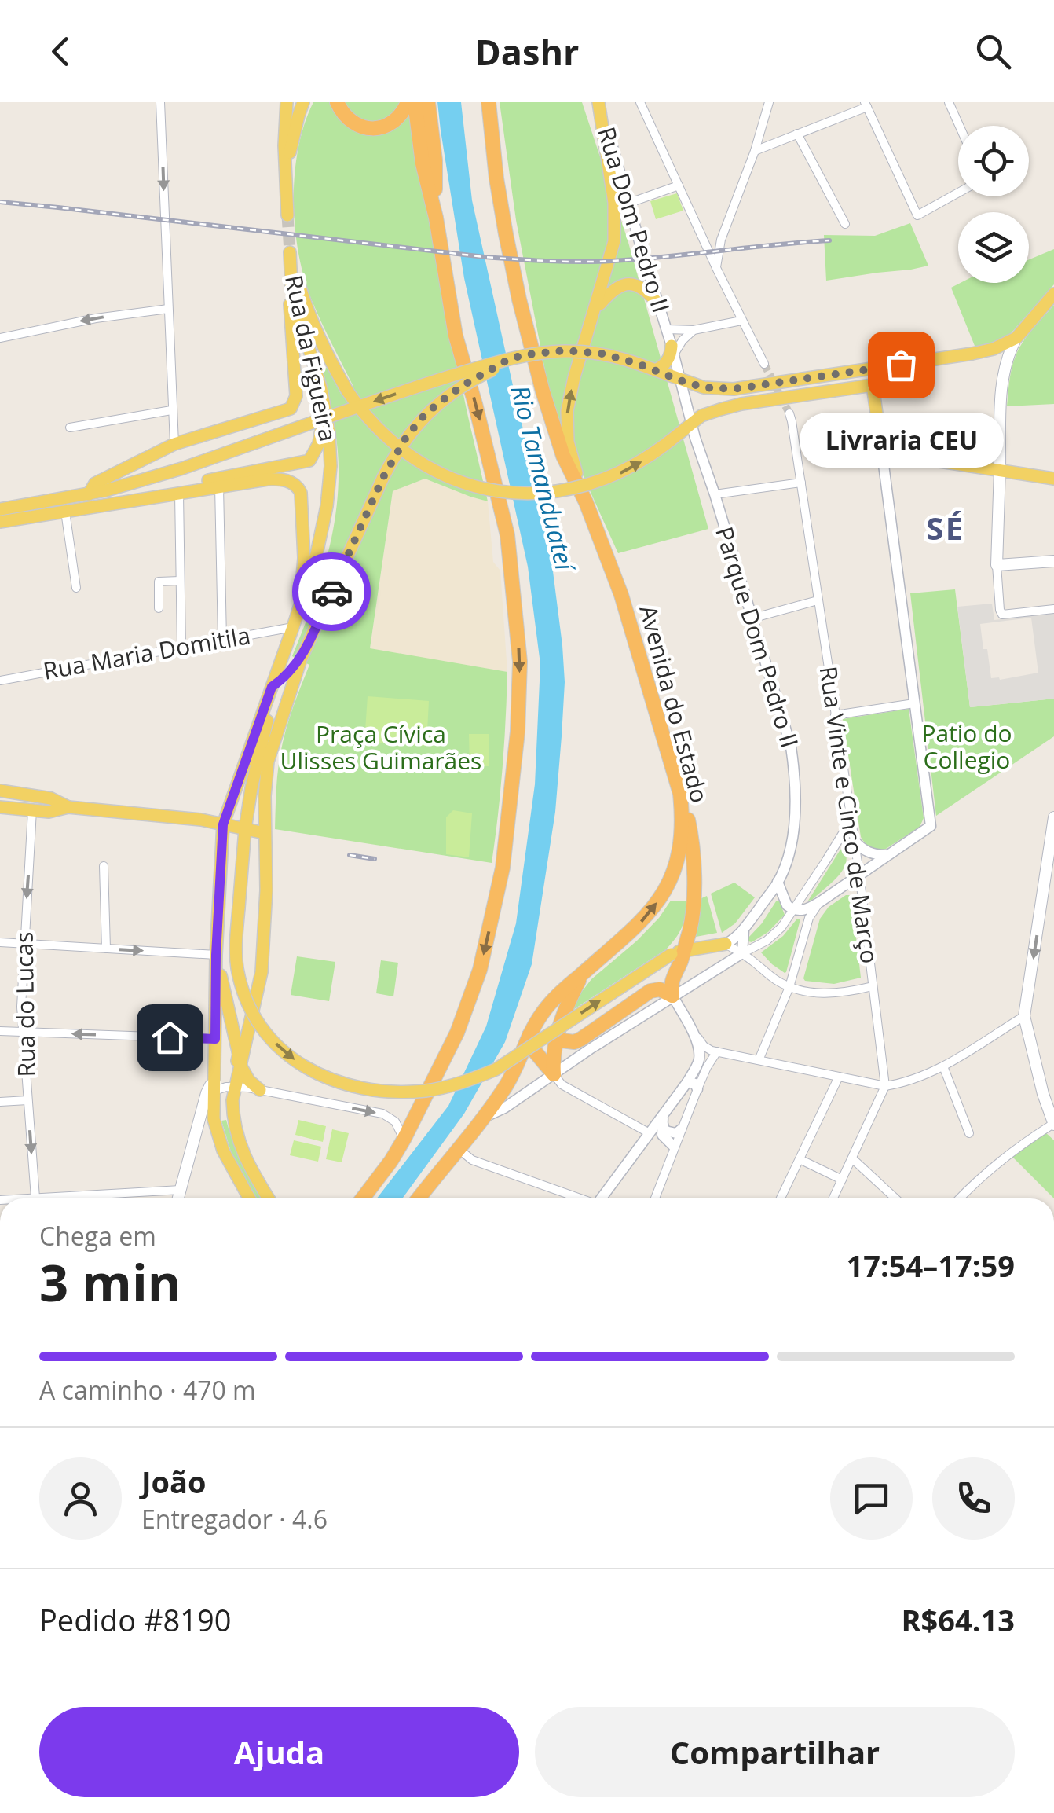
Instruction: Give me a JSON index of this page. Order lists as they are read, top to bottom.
{
  "streets": {
    "highway": ["Avenida do Estado"],
    "main road": ["Rua Dom Pedro II", "Rua da Figueira"],
    "street": [
      "Parque Dom Pedro II",
      "Rua Maria Domitila",
      "Rua Vinte e Cinco de Março",
      "Rua do Lucas"
    ]
  },
  "crossings": [
    ["Rua Dom Pedro II", "Parque Dom Pedro II"],
    ["Rua Dom Pedro II", "Avenida do Estado"],
    ["Rua da Figueira", "Parque Dom Pedro II"],
    ["Rua da Figueira", "Rua Maria Domitila"]
  ],
  "one_way": ["Rua do Lucas"],
  "districts": ["SÉ"],
  "water": ["Rio Tamanduateí"],
  "parks": ["Patio do Collegio", "Praça Cívica Ulisses Guimarães"],
  "places": ["Livraria CEU"],
  "page": {
    "header": "Dashr",
    "bubble": "Livraria CEU",
    "heading": ["3 min", "Chega em", "17:54–17:59"],
    "panel": [
      "João",
      "Entregador · 4.6",
      "Pedido #8190",
      "R$64.13"
    ],
    "bar": "A caminho · 470 m",
    "buttons": ["Ajuda", "Compartilhar"]
  }
}
